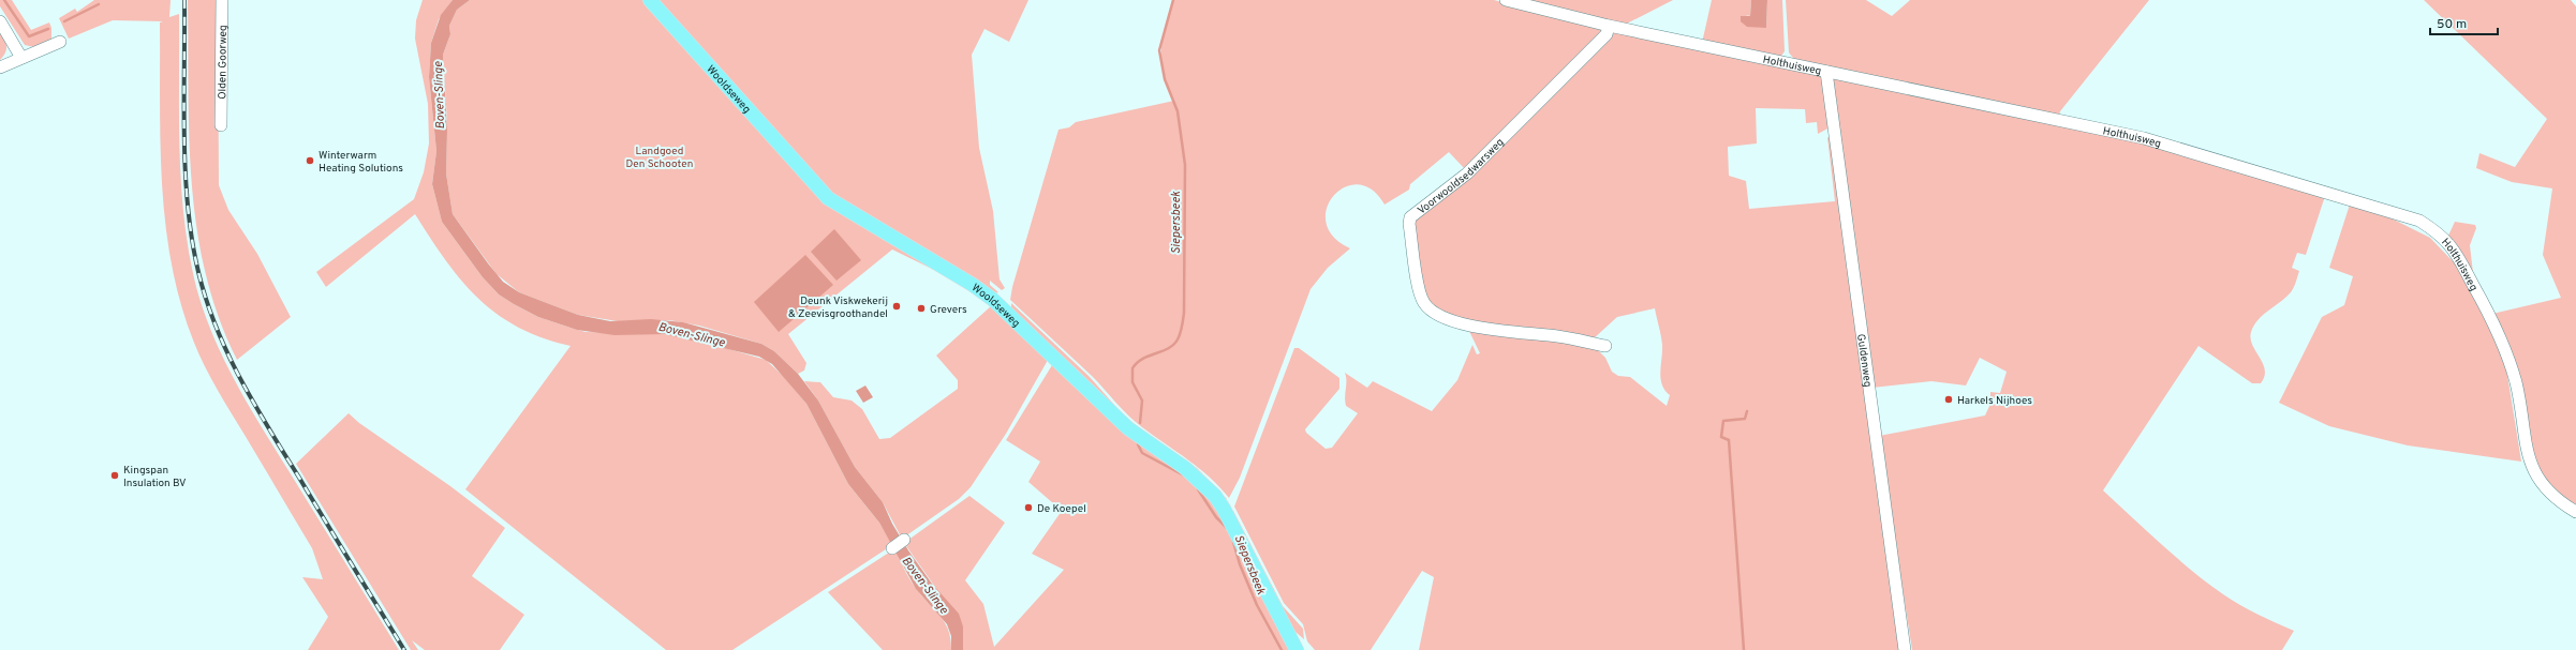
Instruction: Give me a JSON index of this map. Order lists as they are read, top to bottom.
{
  "streets": {
    "main road": ["Wooldseweg"],
    "street": [
      "Olden Goorweg",
      "Holthuisweg",
      "Voorwooldsedwarsweg",
      "Guldenweg"
    ]
  },
  "crossings": [
    ["Holthuisweg", "Voorwooldsedwarsweg"],
    ["Holthuisweg", "Guldenweg"]
  ],
  "water": ["Boven-Slinge", "Siepersbeek"],
  "parks": ["Landgoed Den Schooten"],
  "places": [
    "Winterwarm Heating Solutions",
    "Deunk Viskwekerij & Zeevisgroothandel",
    "Grevers",
    "Harkels Nijhoes",
    "Kingspan Insulation BV",
    "De Koepel"
  ],
  "scale_bar": "50 m"
}
